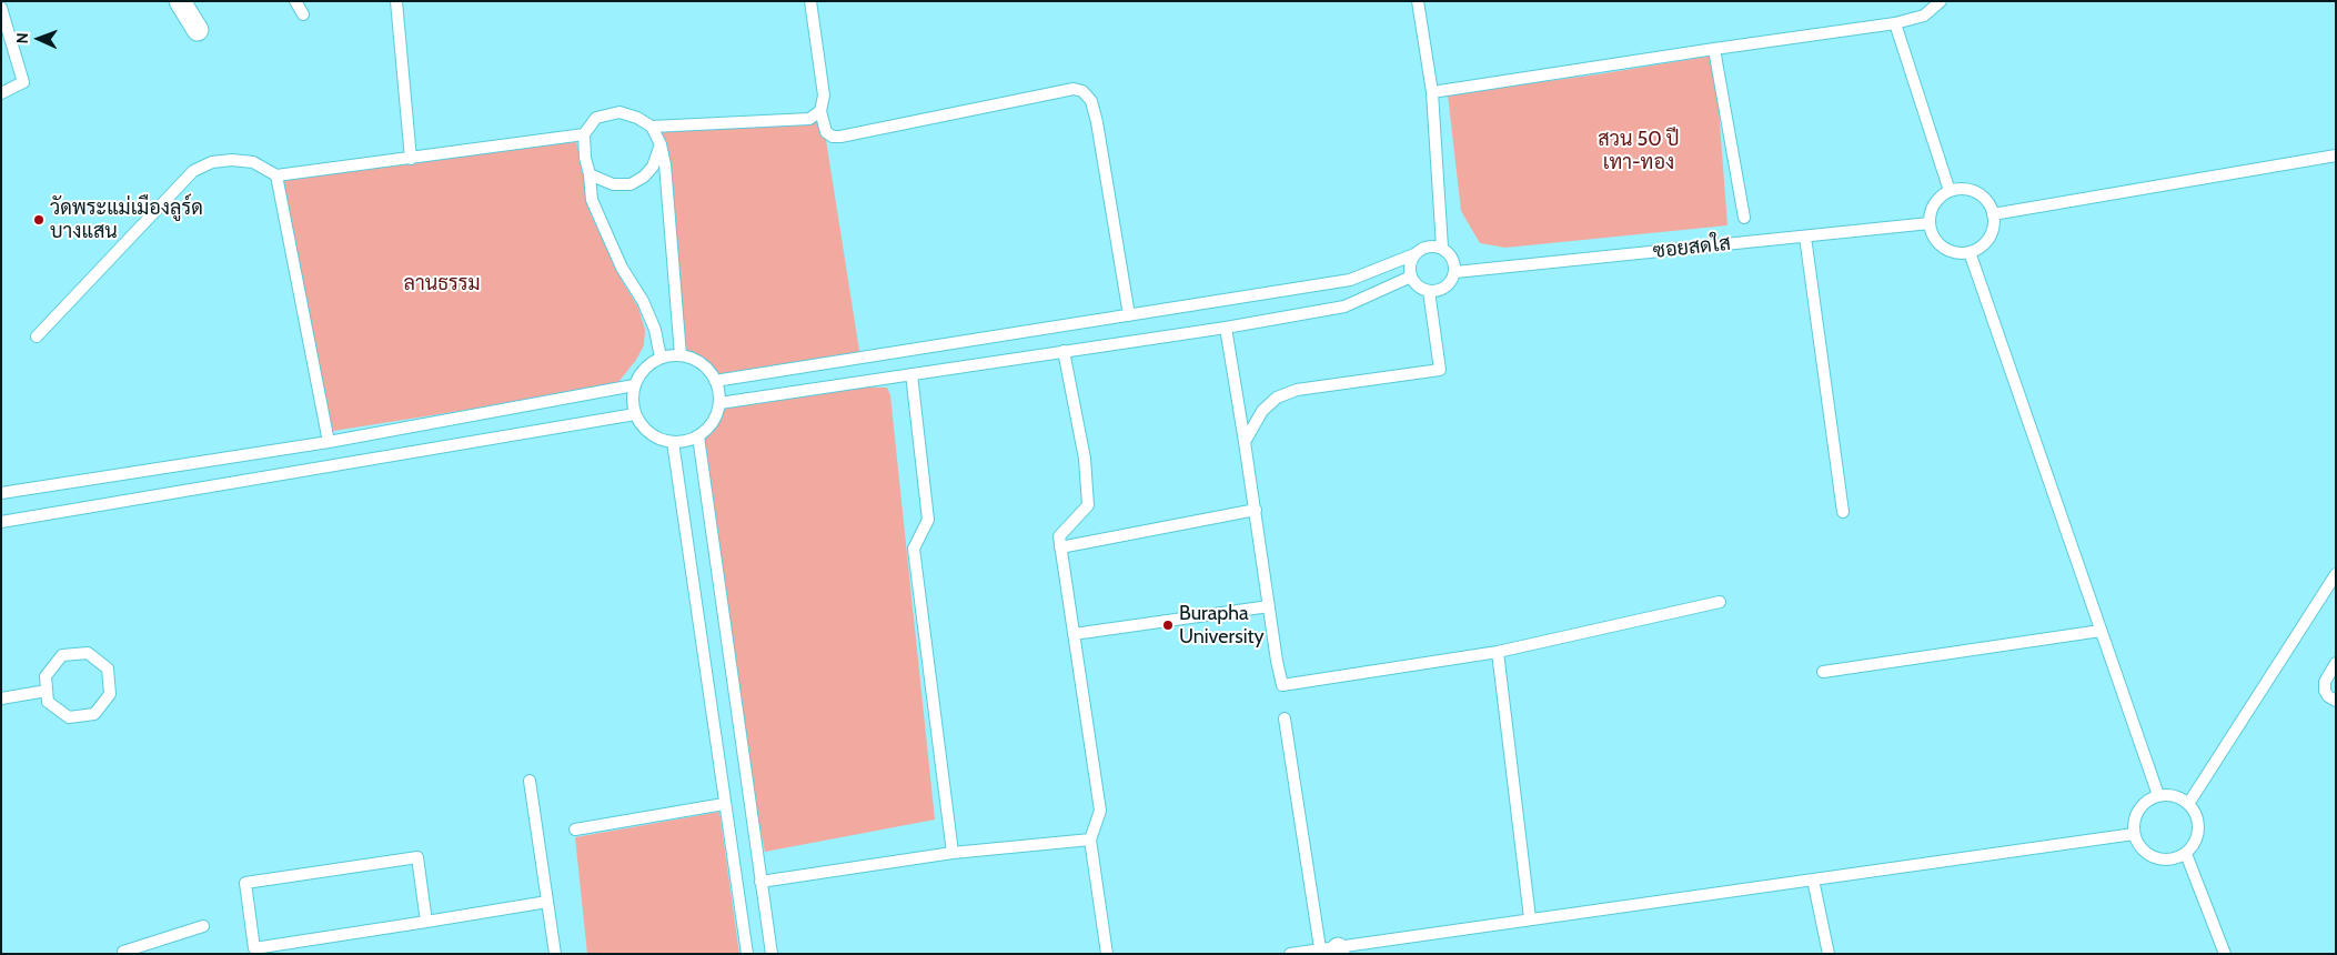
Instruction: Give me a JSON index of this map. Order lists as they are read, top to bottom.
{
  "streets": {
    "lane": ["ซอยสดใส"]
  },
  "parks": ["สวน 50 ปี เทา-ทอง", "ลานธรรม"],
  "places": ["วัดพระแม่เมืองลูร์ด บางแสน", "Burapha University"],
  "north": "left"
}
